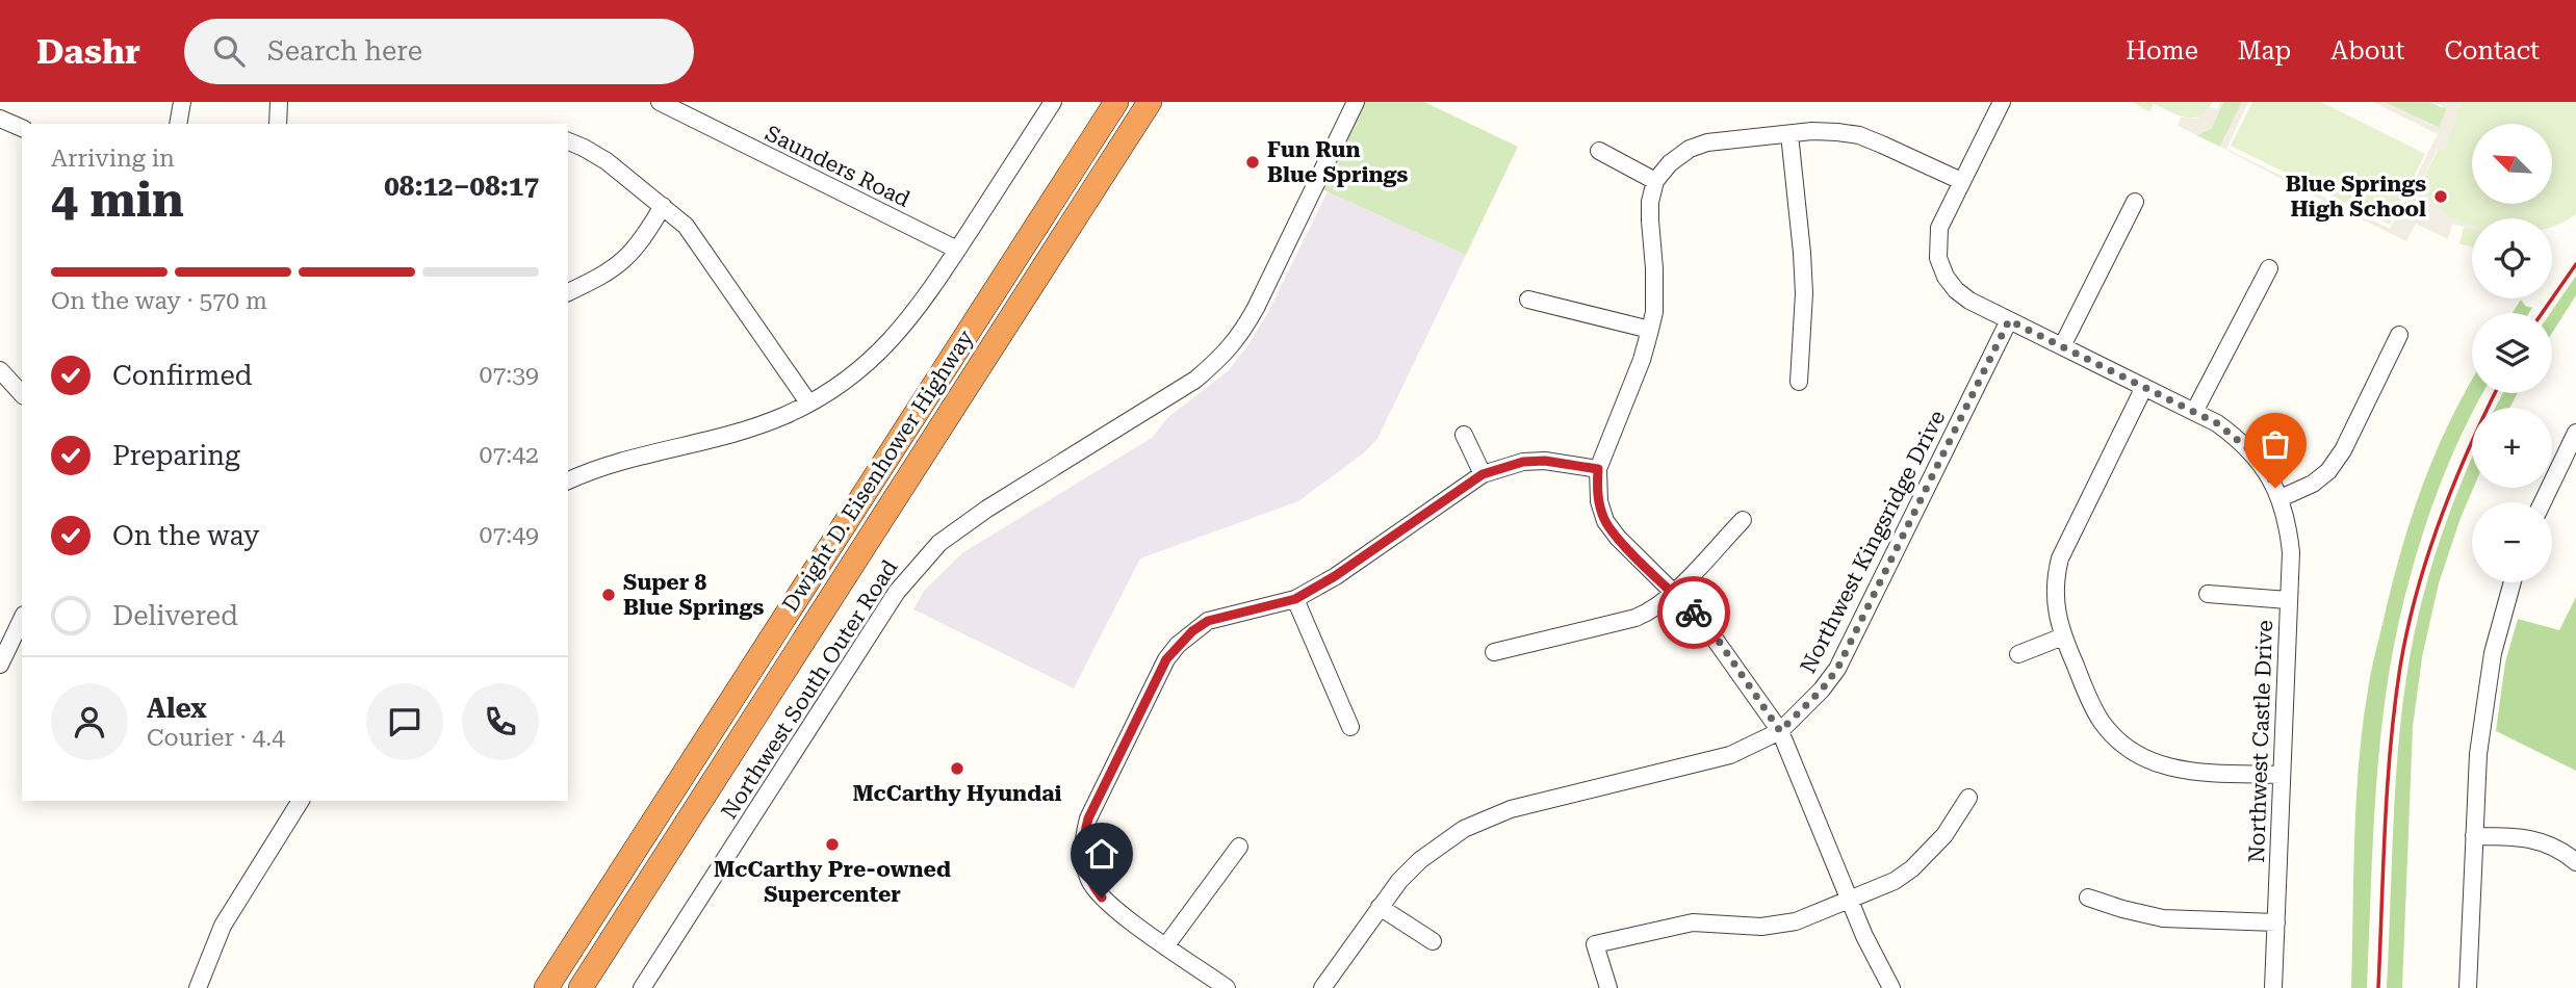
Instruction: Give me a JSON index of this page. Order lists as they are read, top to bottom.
{
  "streets": {
    "highway": ["Dwight D. Eisenhower Highway"],
    "street": [
      "Saunders Road",
      "Northwest Kingsridge Drive",
      "Northwest South Outer Road",
      "Northwest Castle Drive"
    ]
  },
  "places": [
    "Fun Run Blue Springs",
    "Blue Springs High School",
    "Super 8 Blue Springs",
    "McCarthy Hyundai",
    "McCarthy Pre-owned Supercenter"
  ],
  "north": "top left",
  "page": {
    "header": "Dashr",
    "search": "Search here",
    "nav": [
      "Home",
      "Map",
      "About",
      "Contact"
    ],
    "map_buttons": ["+", "−"],
    "heading": ["4 min", "Arriving in", "08:12–08:17"],
    "panel": ["Alex", "Courier · 4.4"],
    "bar": "On the way · 570 m",
    "list": [
      ["Confirmed", "07:39"],
      ["Preparing", "07:42"],
      ["On the way", "07:49"],
      "Delivered"
    ]
  }
}
